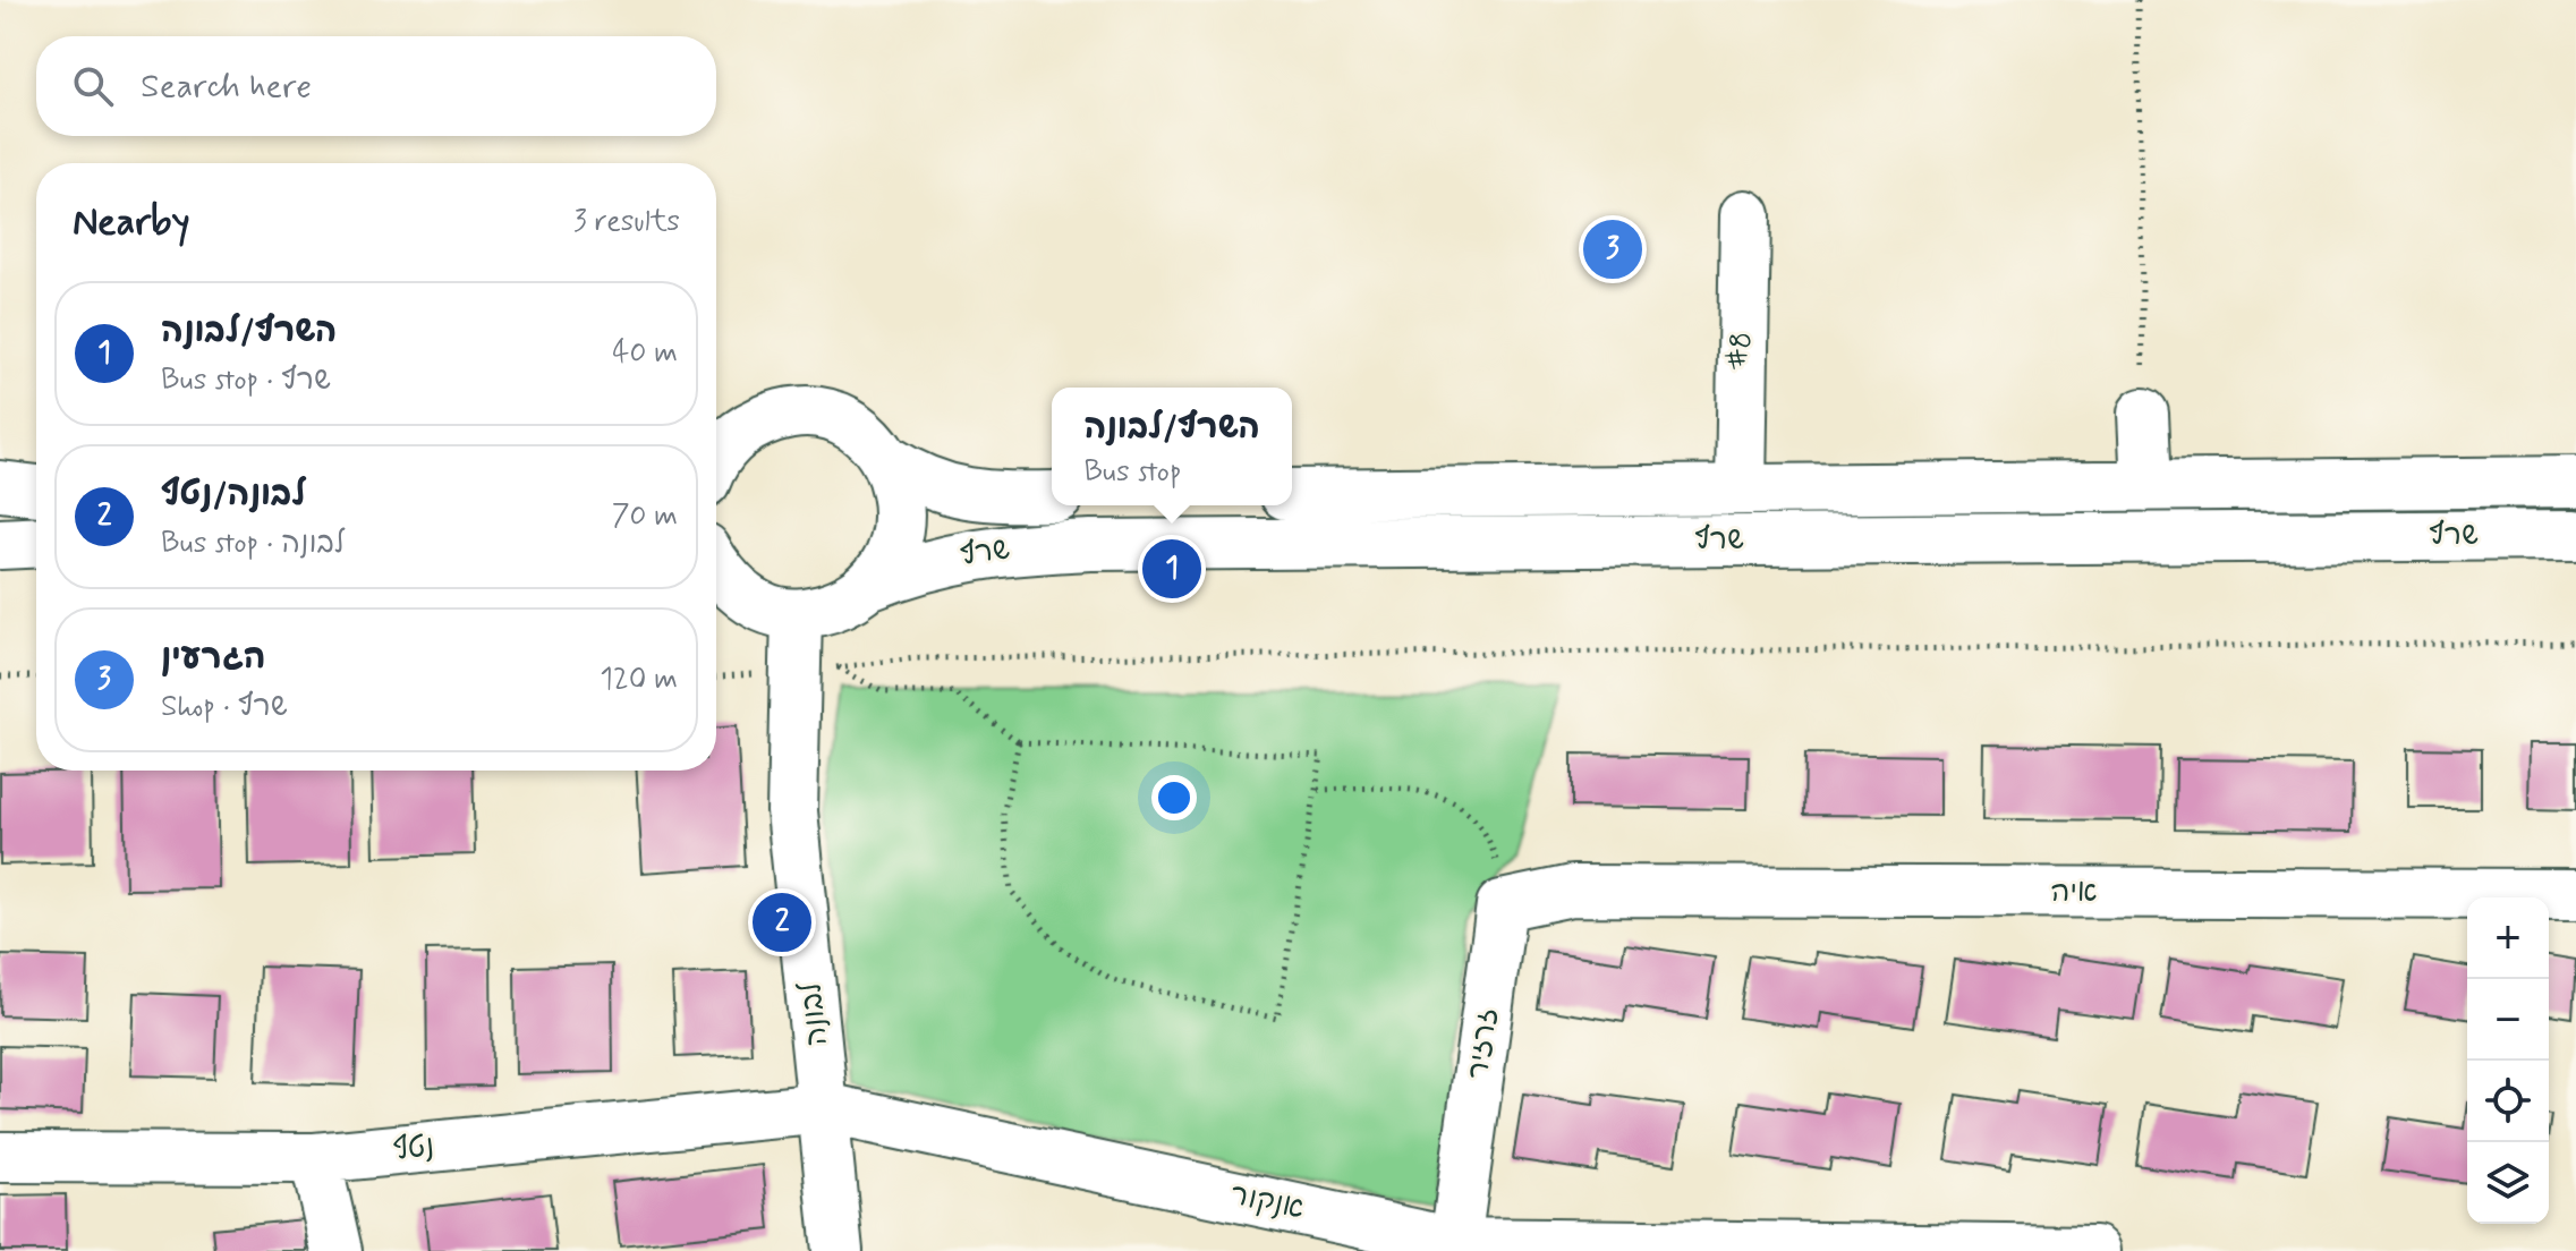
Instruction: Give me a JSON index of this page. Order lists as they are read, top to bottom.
{
  "streets": {
    "street": [
      "#8",
      "שרף",
      "איה",
      "לבונה",
      "זרזיר",
      "נטף",
      "אנקור"
    ]
  },
  "crossings": [
    ["#8", "שרף"],
    ["איה", "זרזיר"],
    ["לבונה", "נטף"],
    ["לבונה", "אנקור"],
    ["זרזיר", "אנקור"],
    ["נטף", "אנקור"]
  ],
  "page": {
    "search": "Search here",
    "heading": ["Nearby", "3 results"],
    "pins": ["3", "1", "2"],
    "list": [
      {
        "mark": "1",
        "name": "השרף/לבונה",
        "note": "Bus stop · שרף",
        "value": "40 m"
      },
      {
        "mark": "2",
        "name": "לבונה/נטף",
        "note": "Bus stop · לבונה",
        "value": "70 m"
      },
      {
        "mark": "3",
        "name": "הגרעין",
        "note": "Shop · שרף",
        "value": "120 m"
      }
    ],
    "popup": ["השרף/לבונה", "Bus stop"],
    "map_buttons": ["+", "−"]
  }
}
